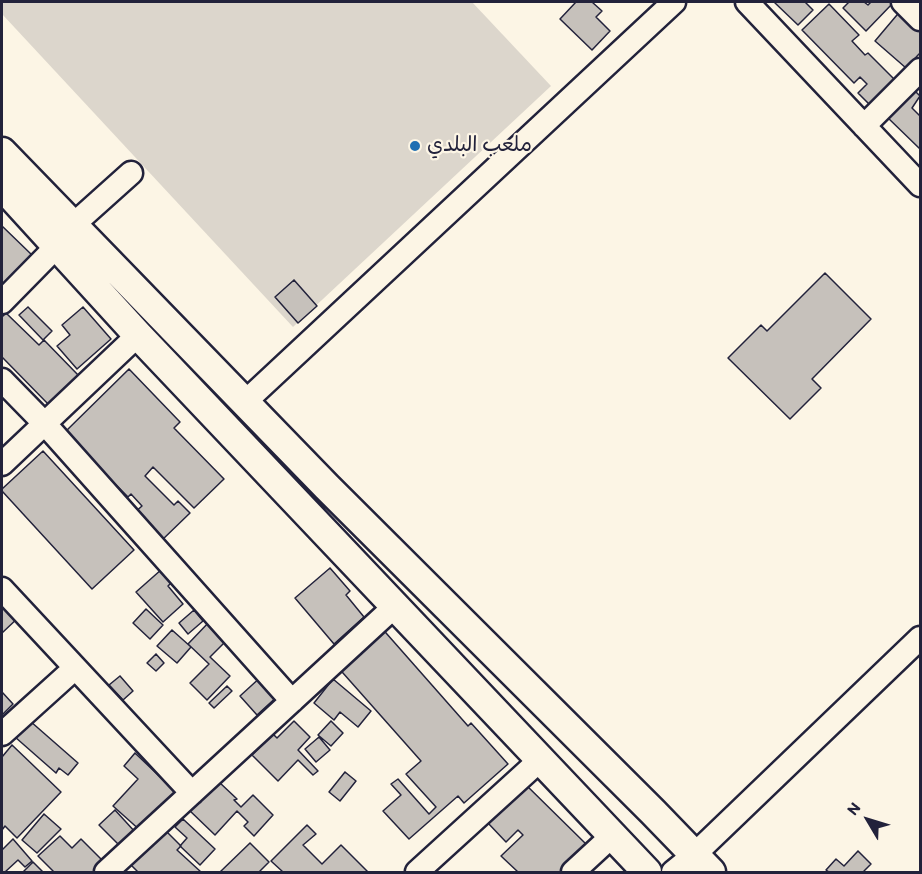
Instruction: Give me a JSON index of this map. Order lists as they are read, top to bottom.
{
  "places": ["ملعب البلدي"],
  "north": "top left"
}
